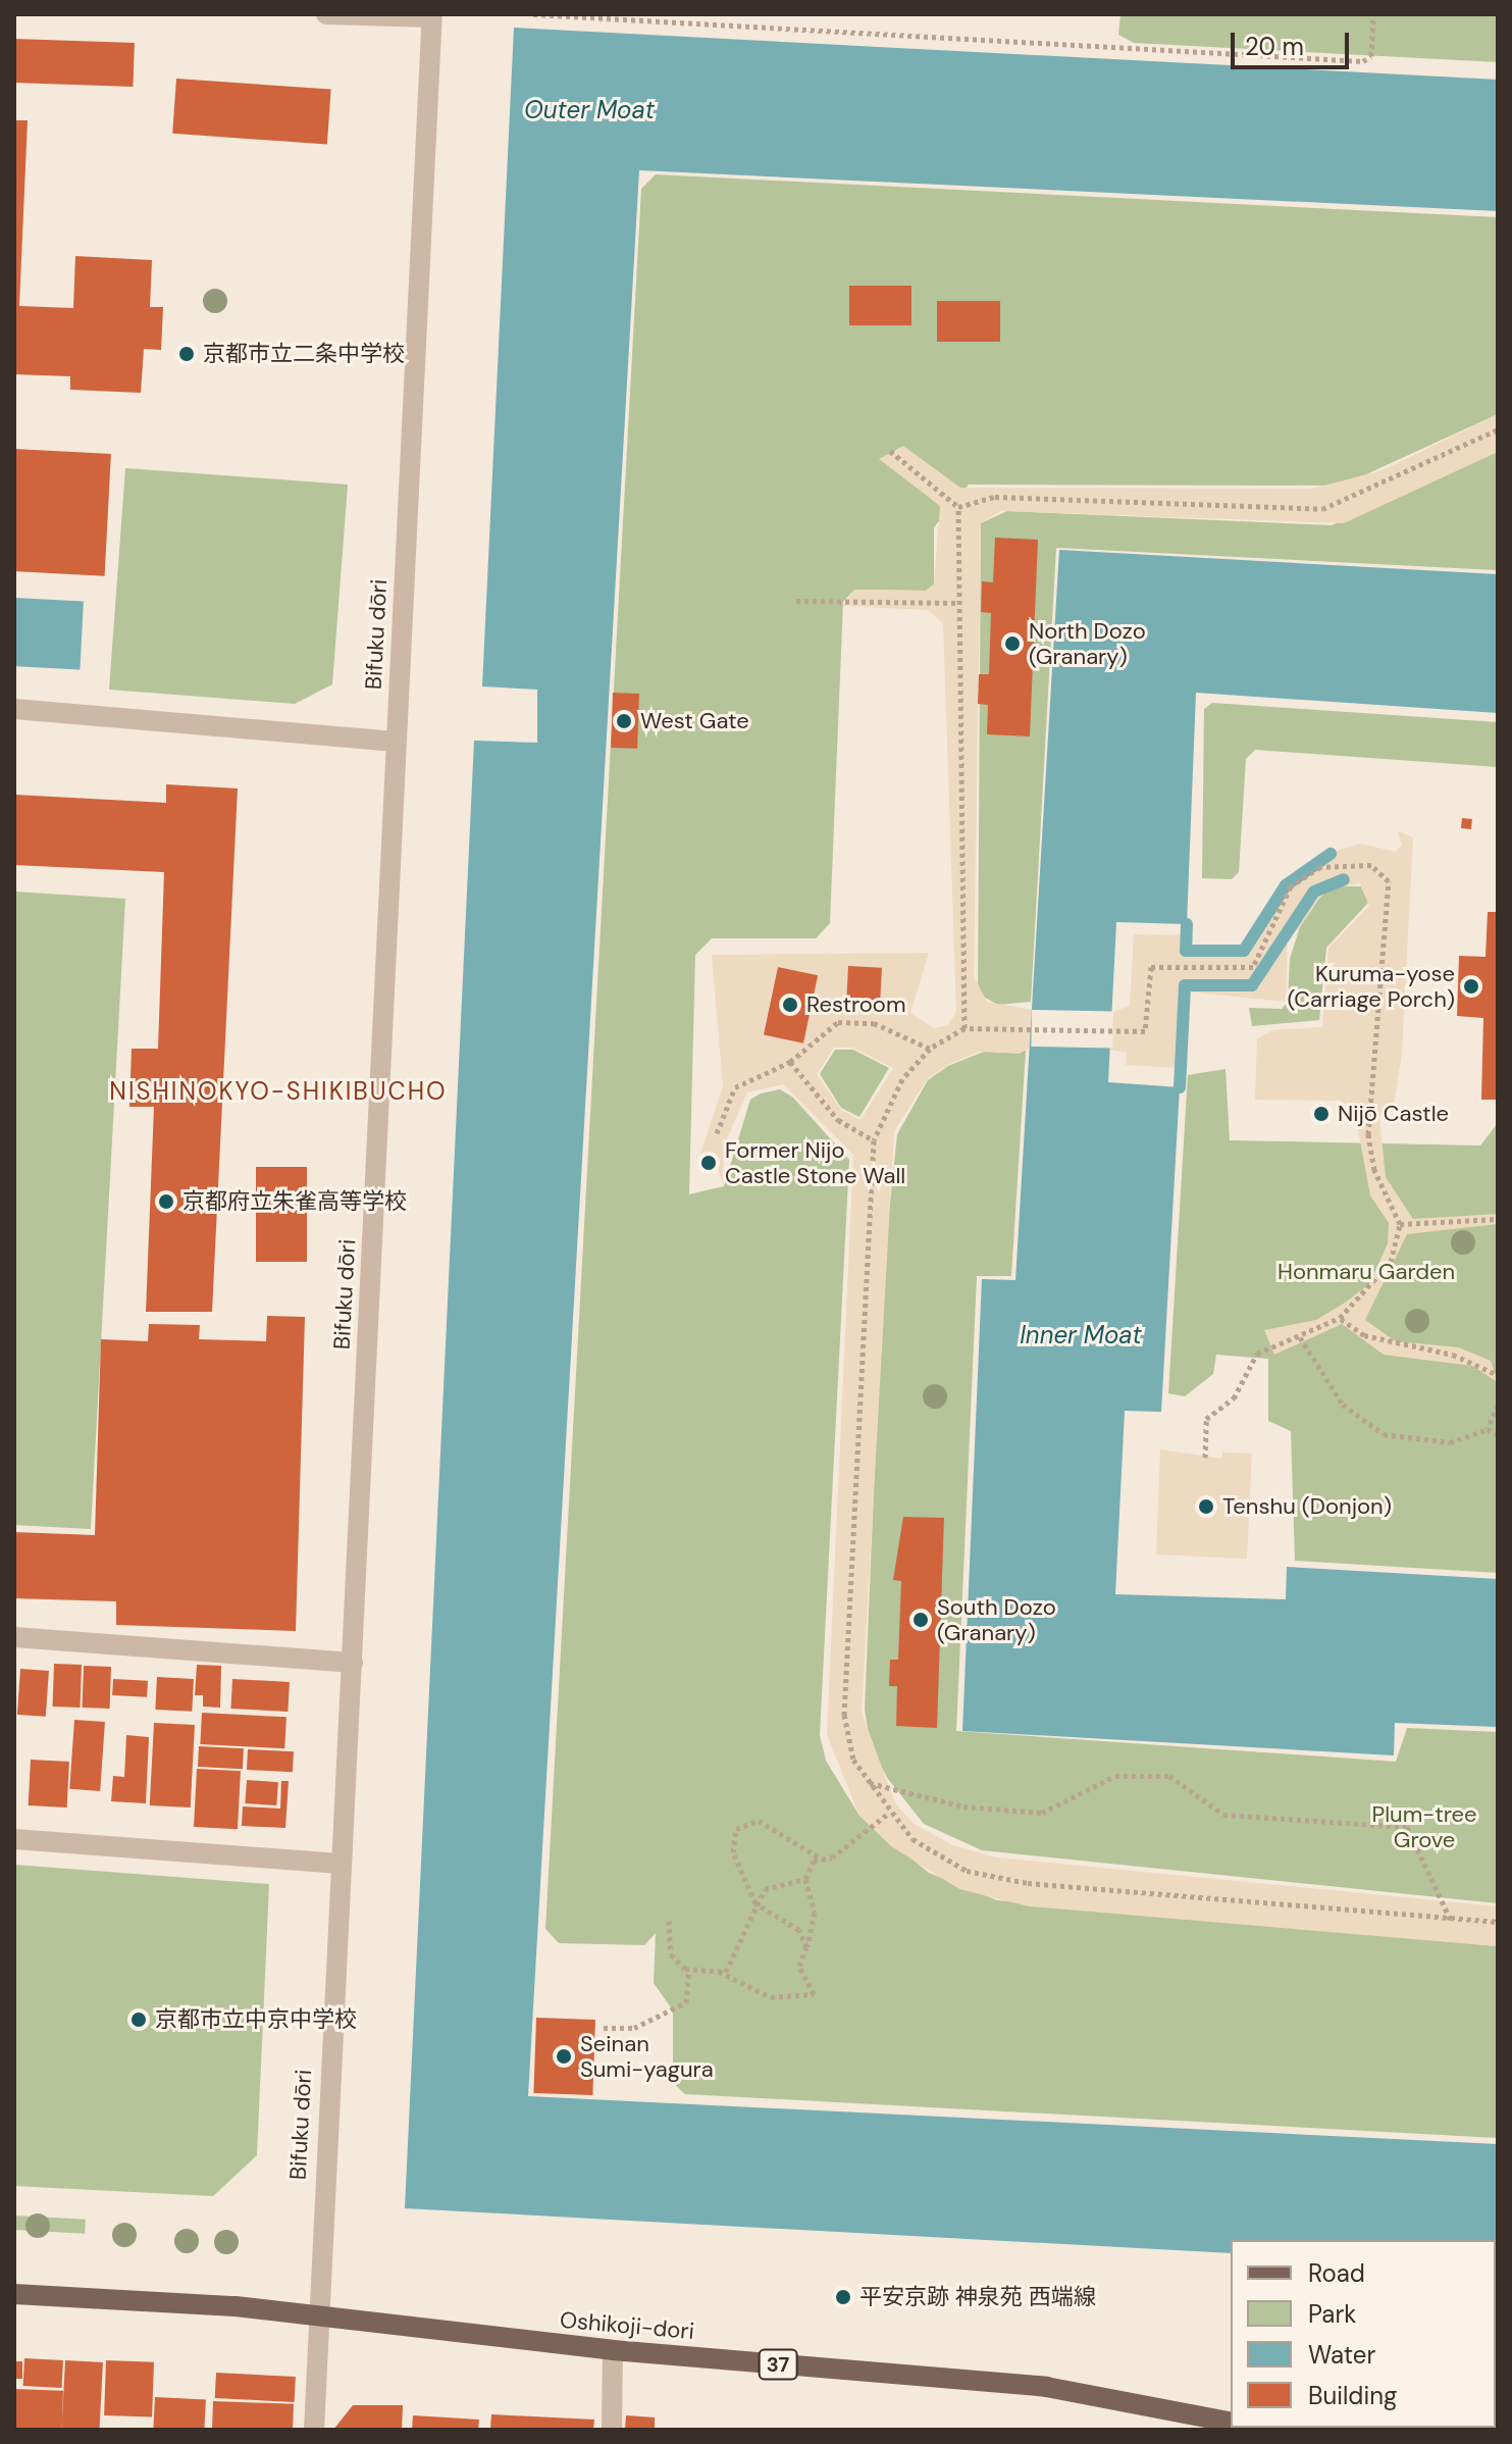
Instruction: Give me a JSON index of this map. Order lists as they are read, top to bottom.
{
  "streets": {
    "main road": ["Oshikoji-dori", "37"],
    "street": ["Bifuku dōri"]
  },
  "crossings": [
    ["Bifuku dōri", "Oshikoji-dori"]
  ],
  "districts": ["NISHINOKYO-SHIKIBUCHO"],
  "water": ["Outer Moat", "Inner Moat"],
  "parks": ["Honmaru Garden", "Plum-tree Grove"],
  "places": [
    "京都市立二条中学校",
    "North Dozo (Granary)",
    "West Gate",
    "Kuruma-yose (Carriage Porch)",
    "Restroom",
    "Nijō Castle",
    "Former Nijo Castle Stone Wall",
    "京都府立朱雀高等学校",
    "Tenshu (Donjon)",
    "South Dozo (Granary)",
    "京都市立中京中学校",
    "Seinan Sumi-yagura",
    "平安京跡 神泉苑 西端線"
  ],
  "legend": [
    "Road",
    "Park",
    "Water",
    "Building"
  ],
  "scale_bar": "20 m"
}
